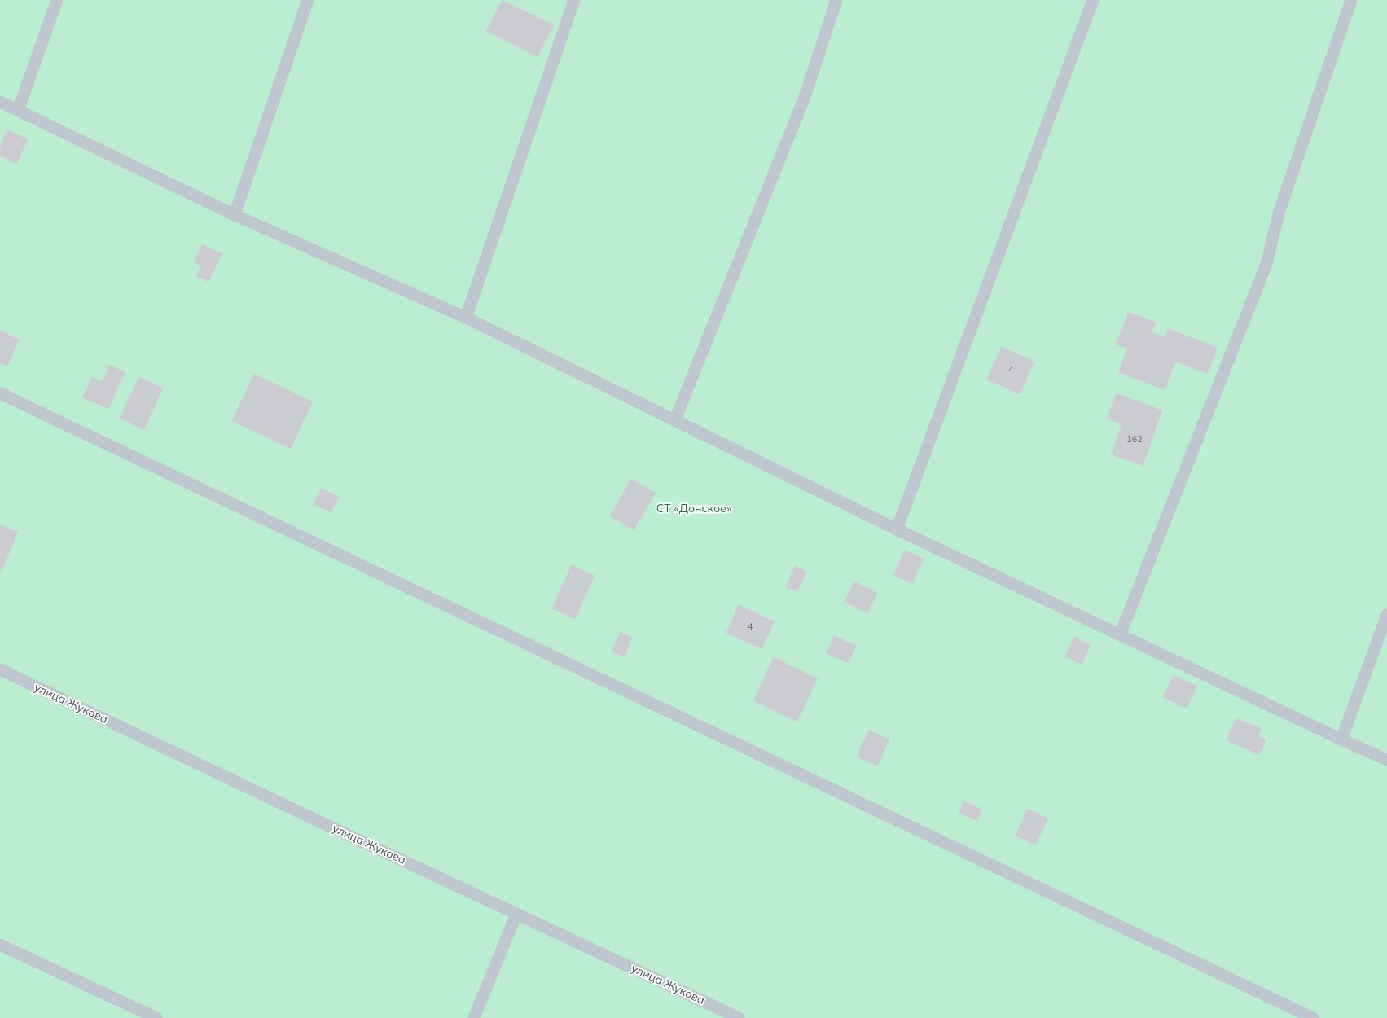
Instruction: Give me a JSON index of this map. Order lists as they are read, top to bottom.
{
  "streets": {
    "lane": ["улица Жукова"]
  },
  "parks": ["СТ «Донское»"],
  "house_numbers": ["4", "162", "4"]
}
